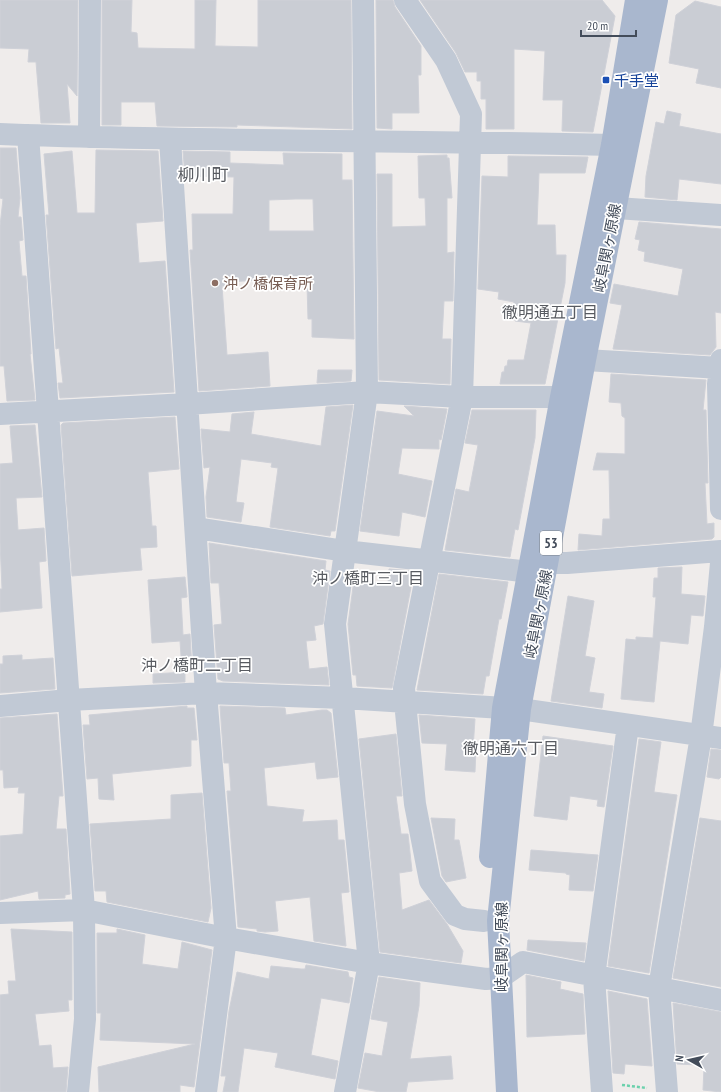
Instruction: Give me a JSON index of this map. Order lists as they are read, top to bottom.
{
  "streets": {
    "main road": ["岐阜関ヶ原線", "53"]
  },
  "districts": [
    "柳川町",
    "徹明通五丁目",
    "沖ノ橋町三丁目",
    "沖ノ橋町二丁目",
    "徹明通六丁目"
  ],
  "places": {
    "transit": ["千手堂"],
    "other": ["沖ノ橋保育所"]
  },
  "scale_bar": "20 m",
  "north": "left"
}
